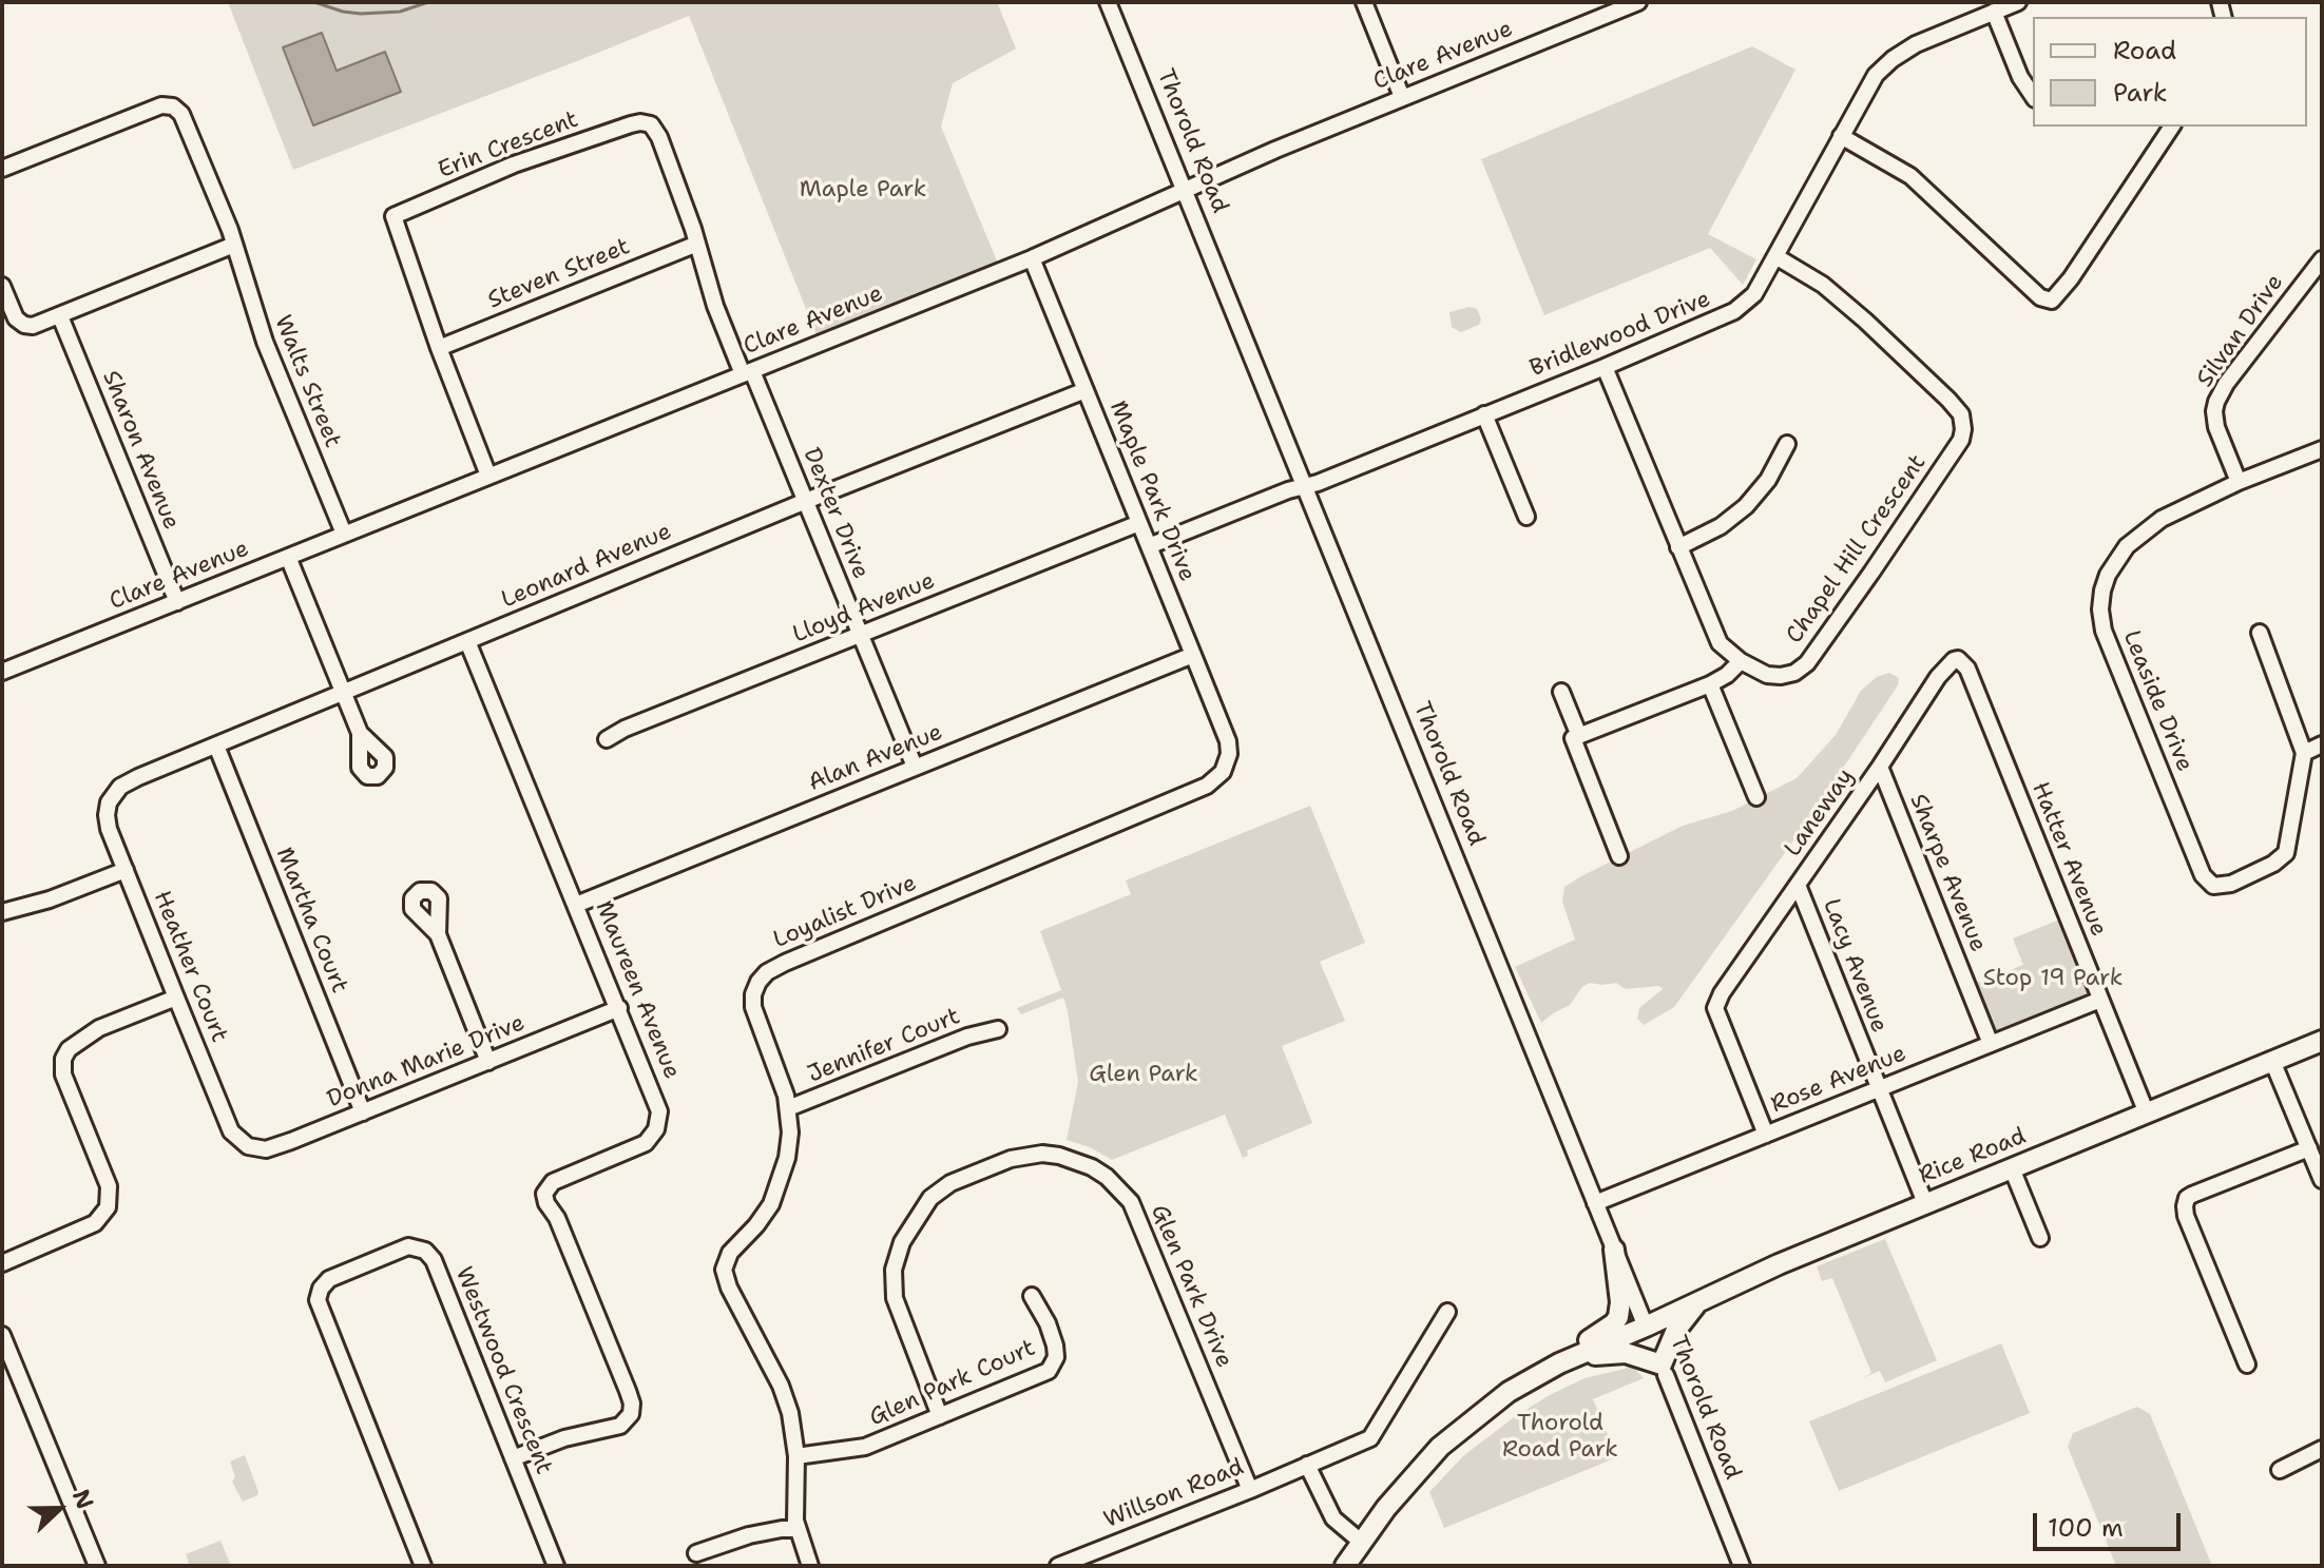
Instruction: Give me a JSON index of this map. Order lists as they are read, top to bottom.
{
  "streets": {
    "main road": ["Thorold Road", "Rice Road"],
    "street": [
      "Clare Avenue",
      "Erin Crescent",
      "Steven Street",
      "Silvan Drive",
      "Bridlewood Drive",
      "Walts Street",
      "Sharon Avenue",
      "Maple Park Drive",
      "Dexter Drive",
      "Chapel Hill Crescent",
      "Leonard Avenue",
      "Lloyd Avenue",
      "Leaside Drive",
      "Alan Avenue",
      "Laneway",
      "Hatter Avenue",
      "Sharpe Avenue",
      "Loyalist Drive",
      "Martha Court",
      "Lacy Avenue",
      "Heather Court",
      "Maureen Avenue",
      "Jennifer Court",
      "Donna Marie Drive",
      "Rose Avenue",
      "Glen Park Drive",
      "Westwood Crescent",
      "Glen Park Court",
      "Willson Road"
    ]
  },
  "crossings": [
    ["Clare Avenue", "Thorold Road"],
    ["Clare Avenue", "Erin Crescent"],
    ["Clare Avenue", "Walts Street"],
    ["Clare Avenue", "Sharon Avenue"],
    ["Clare Avenue", "Maple Park Drive"],
    ["Clare Avenue", "Dexter Drive"],
    ["Thorold Road", "Bridlewood Drive"],
    ["Thorold Road", "Rose Avenue"],
    ["Thorold Road", "Rice Road"],
    ["Erin Crescent", "Steven Street"],
    ["Erin Crescent", "Dexter Drive"],
    ["Silvan Drive", "Leaside Drive"],
    ["Bridlewood Drive", "Chapel Hill Crescent"],
    ["Maple Park Drive", "Leonard Avenue"],
    ["Maple Park Drive", "Lloyd Avenue"],
    ["Maple Park Drive", "Alan Avenue"],
    ["Maple Park Drive", "Loyalist Drive"],
    ["Dexter Drive", "Leonard Avenue"],
    ["Dexter Drive", "Lloyd Avenue"],
    ["Dexter Drive", "Alan Avenue"],
    ["Leonard Avenue", "Martha Court"],
    ["Leonard Avenue", "Heather Court"],
    ["Leonard Avenue", "Maureen Avenue"],
    ["Alan Avenue", "Maureen Avenue"],
    ["Laneway", "Hatter Avenue"],
    ["Laneway", "Sharpe Avenue"],
    ["Laneway", "Lacy Avenue"],
    ["Laneway", "Rose Avenue"],
    ["Hatter Avenue", "Rose Avenue"],
    ["Hatter Avenue", "Rice Road"],
    ["Sharpe Avenue", "Rose Avenue"],
    ["Loyalist Drive", "Jennifer Court"],
    ["Loyalist Drive", "Glen Park Court"],
    ["Martha Court", "Donna Marie Drive"],
    ["Lacy Avenue", "Rose Avenue"],
    ["Lacy Avenue", "Rice Road"],
    ["Heather Court", "Donna Marie Drive"],
    ["Maureen Avenue", "Donna Marie Drive"],
    ["Maureen Avenue", "Westwood Crescent"],
    ["Glen Park Drive", "Glen Park Court"],
    ["Glen Park Drive", "Willson Road"]
  ],
  "parks": [
    "Maple Park",
    "Stop 19 Park",
    "Glen Park",
    "Thorold Road Park"
  ],
  "legend": ["Road", "Park"],
  "scale_bar": "100 m",
  "north": "right"
}
